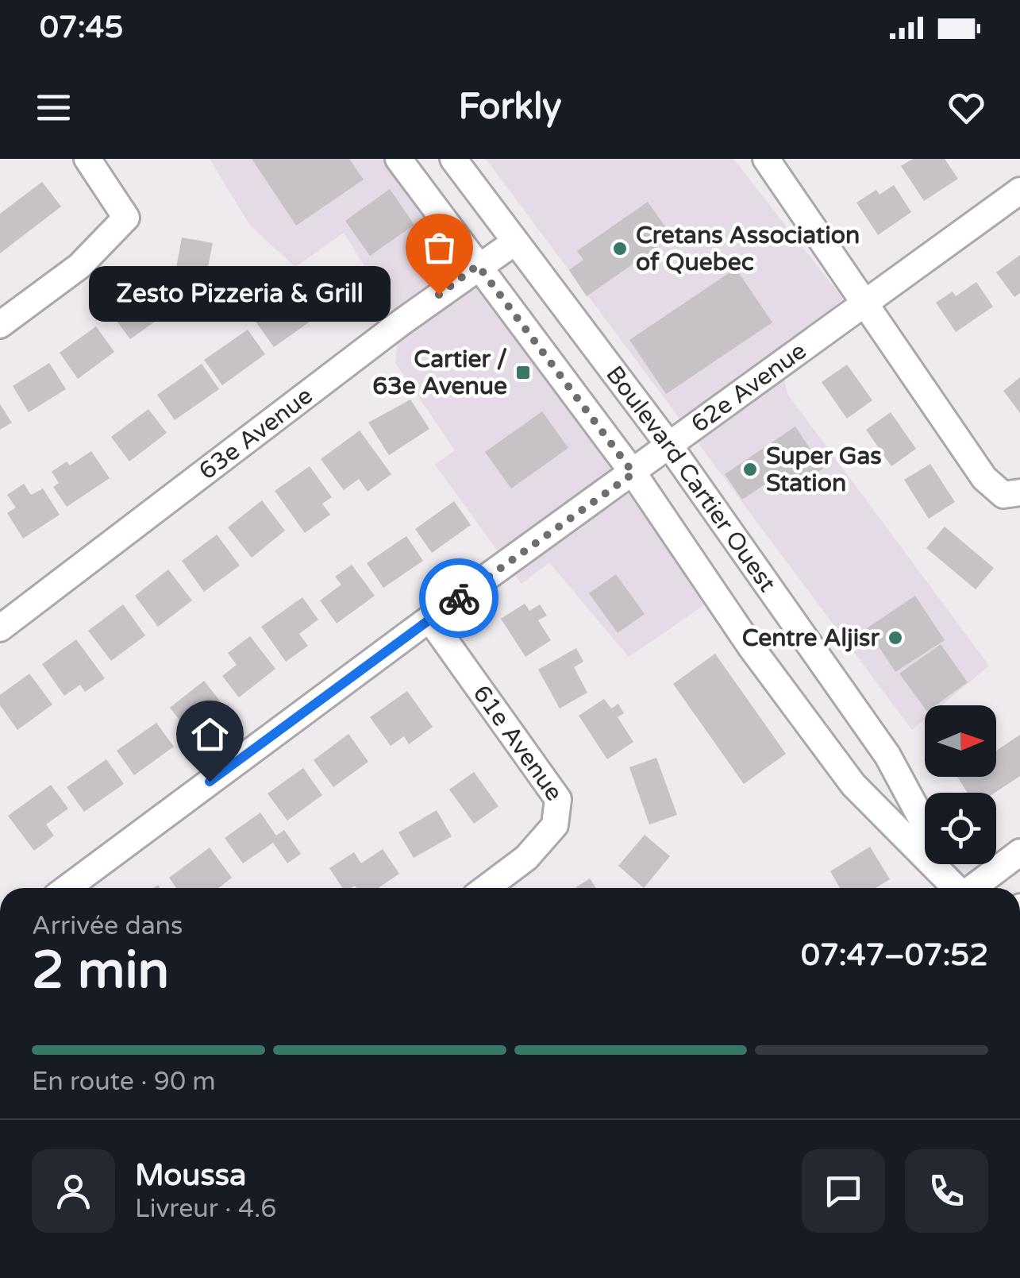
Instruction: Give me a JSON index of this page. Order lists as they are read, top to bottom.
{
  "streets": {
    "street": [
      "62e Avenue",
      "63e Avenue",
      "Boulevard Cartier Ouest",
      "61e Avenue"
    ]
  },
  "crossings": [
    ["62e Avenue", "Boulevard Cartier Ouest"],
    ["62e Avenue", "61e Avenue"],
    ["63e Avenue", "Boulevard Cartier Ouest"]
  ],
  "places": {
    "other": [
      "Cretans Association of Quebec",
      "Zesto Pizzeria & Grill",
      "Super Gas Station",
      "Centre Aljisr"
    ],
    "transit": ["Cartier / 63e Avenue"]
  },
  "north": "right",
  "page": {
    "status": "07:45",
    "header": "Forkly",
    "bubble": "Zesto Pizzeria & Grill",
    "heading": ["2 min", "Arrivée dans", "07:47–07:52"],
    "panel": ["Moussa", "Livreur · 4.6"],
    "bar": "En route · 90 m"
  }
}
